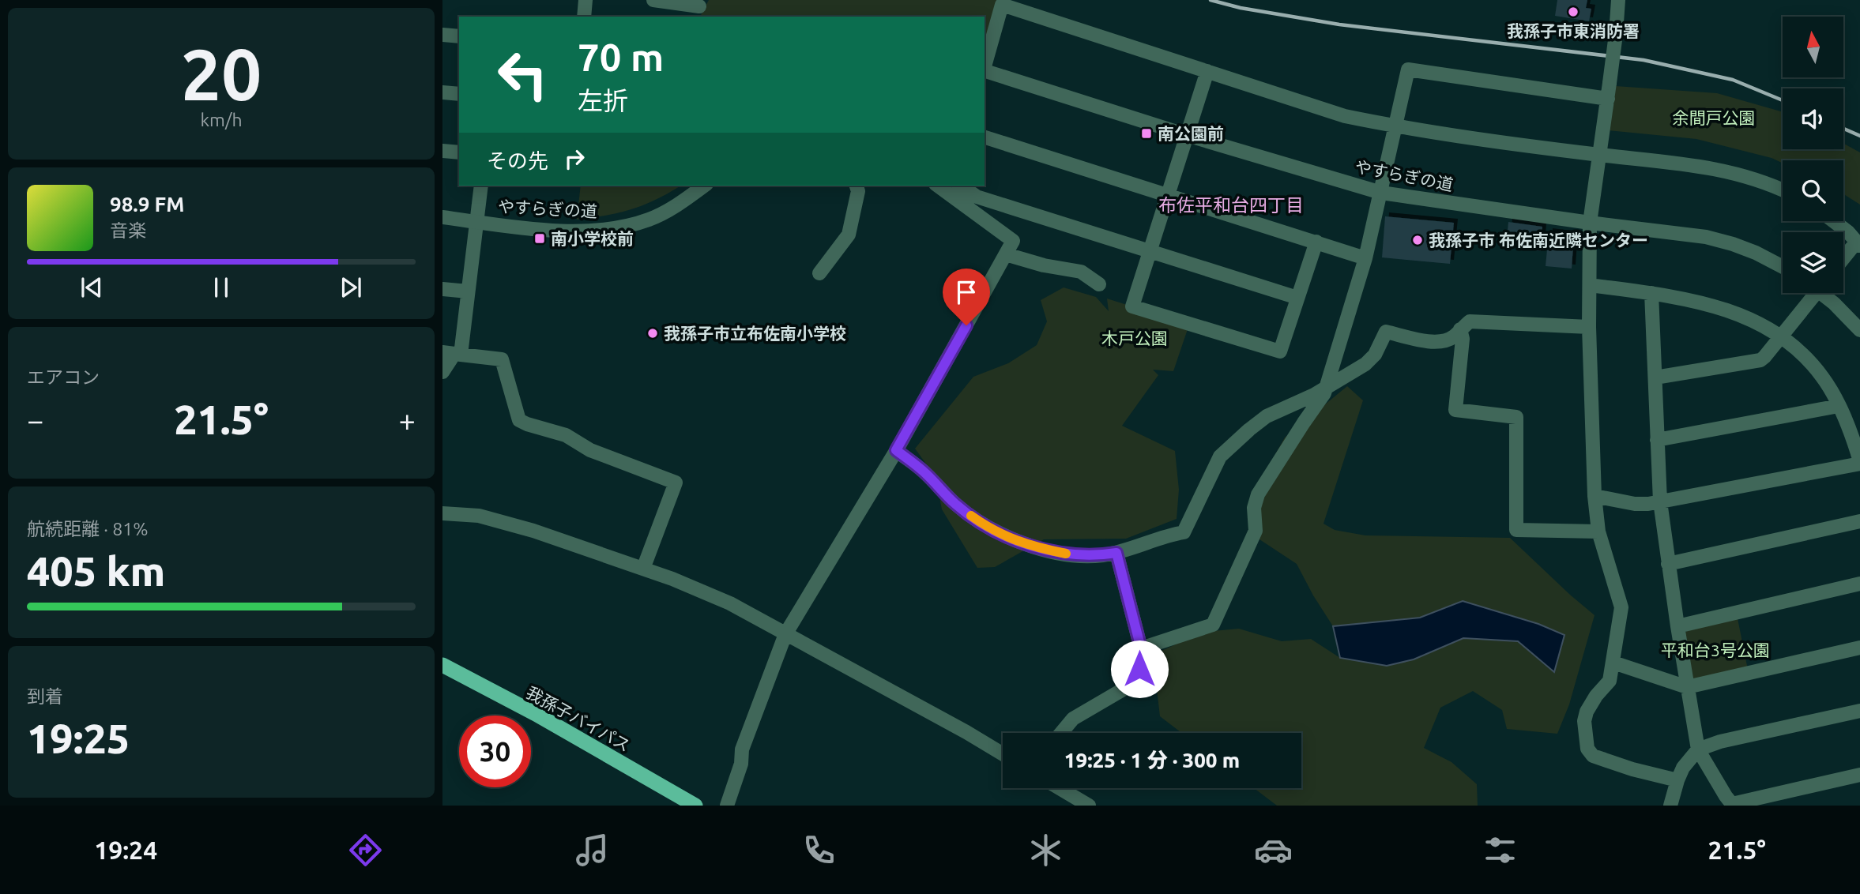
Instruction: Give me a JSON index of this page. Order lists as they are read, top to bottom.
{
  "streets": {
    "highway": ["我孫子バイパス"],
    "street": ["やすらぎの道"]
  },
  "districts": ["布佐平和台四丁目"],
  "parks": ["余間戸公園", "木戸公園", "平和台3号公園"],
  "places": {
    "other": ["我孫子市東消防署", "我孫子市 布佐南近隣センター", "我孫子市立布佐南小学校"],
    "transit": ["南公園前", "南小学校前"]
  },
  "north": "top",
  "page": {
    "tile": [
      ["20", "km/h"],
      "エアコン",
      ["航続距離 · 81%", "405 km"],
      ["到着", "19:25"]
    ],
    "turn": ["70 m", "左折"],
    "then": "その先",
    "song": ["98.9 FM", "音楽"],
    "heat": ["−", "21.5°", "+"],
    "limit": "30",
    "trip": "19:25 · 1 分 · 300 m",
    "tabs": ["19:24", "21.5°"]
  }
}
